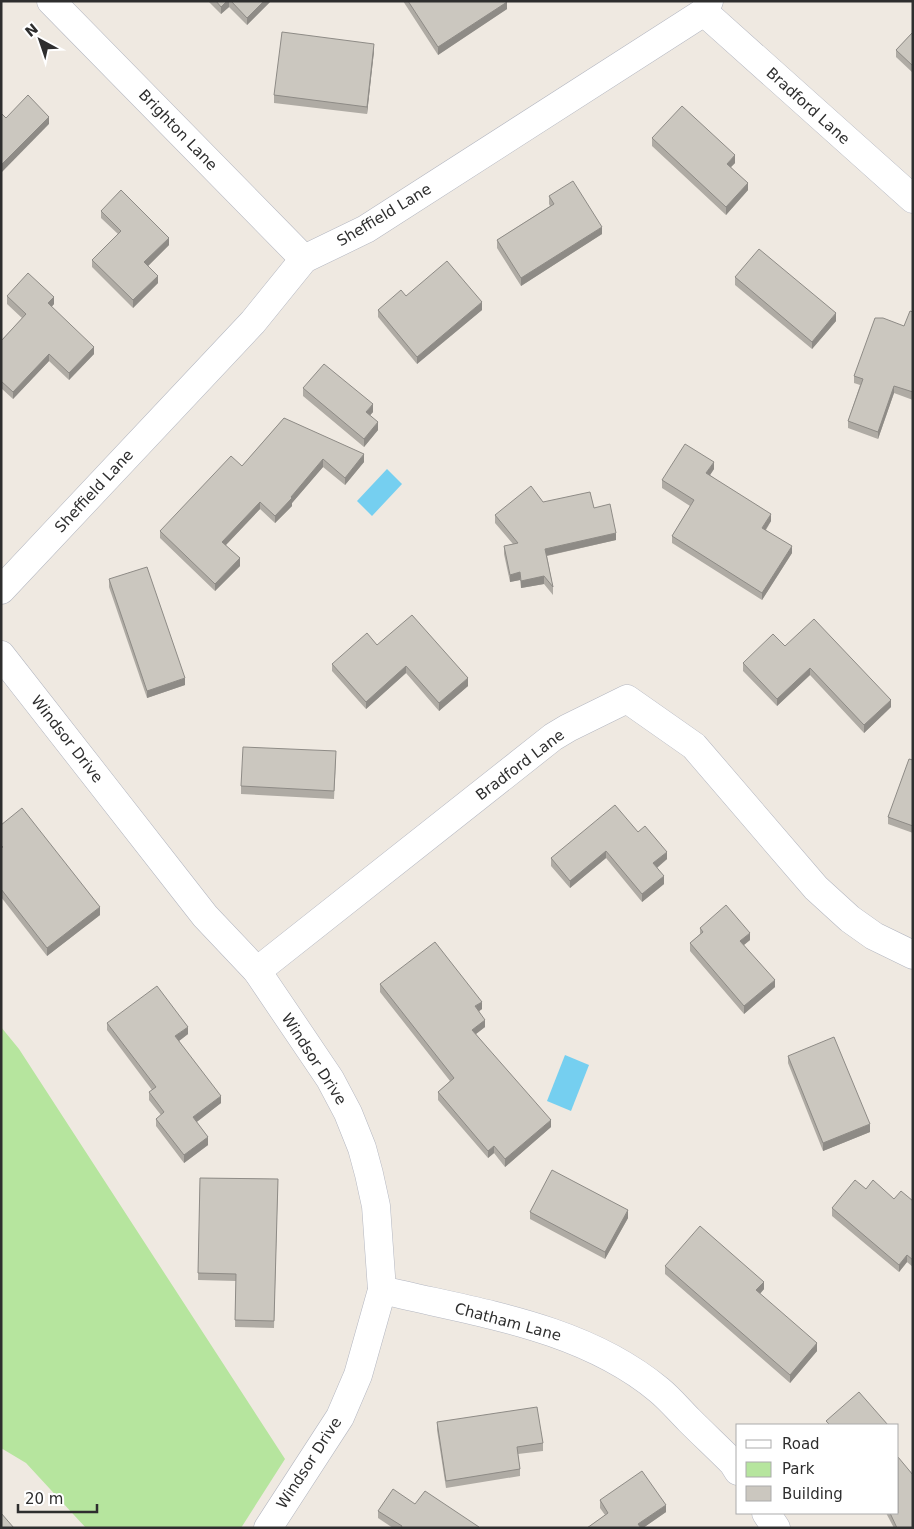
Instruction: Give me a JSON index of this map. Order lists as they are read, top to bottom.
{
  "streets": {
    "street": [
      "Bradford Lane",
      "Brighton Lane",
      "Sheffield Lane",
      "Windsor Drive",
      "Chatham Lane"
    ]
  },
  "crossings": [
    ["Bradford Lane", "Sheffield Lane"],
    ["Bradford Lane", "Windsor Drive"],
    ["Brighton Lane", "Sheffield Lane"],
    ["Windsor Drive", "Chatham Lane"]
  ],
  "legend": ["Road", "Park", "Building"],
  "scale_bar": "20 m",
  "north": "top left"
}
